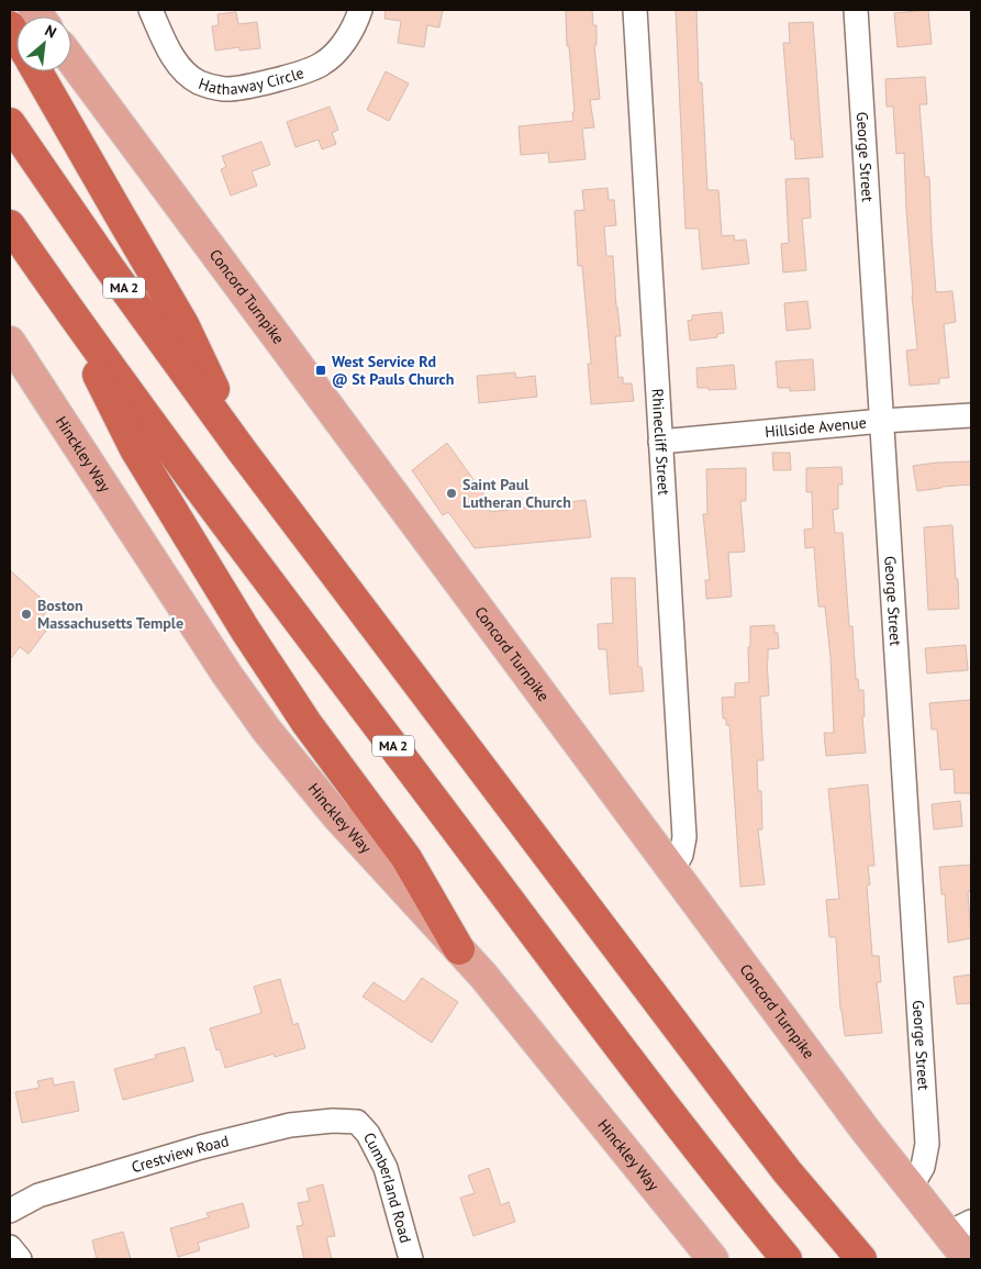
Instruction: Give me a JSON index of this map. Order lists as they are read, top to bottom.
{
  "streets": {
    "highway": ["MA 2"],
    "main road": ["Concord Turnpike", "Hinckley Way"],
    "street": [
      "Hathaway Circle",
      "George Street",
      "Hillside Avenue",
      "Rhinecliff Street",
      "Crestview Road",
      "Cumberland Road"
    ]
  },
  "crossings": [
    ["George Street", "Concord Turnpike"],
    ["George Street", "Hillside Avenue"],
    ["Concord Turnpike", "Rhinecliff Street"],
    ["Hillside Avenue", "Rhinecliff Street"],
    ["Crestview Road", "Cumberland Road"]
  ],
  "places": {
    "transit": ["West Service Rd @ St Pauls Church"],
    "other": ["Saint Paul Lutheran Church", "Boston Massachusetts Temple"]
  },
  "north": "top right"
}
